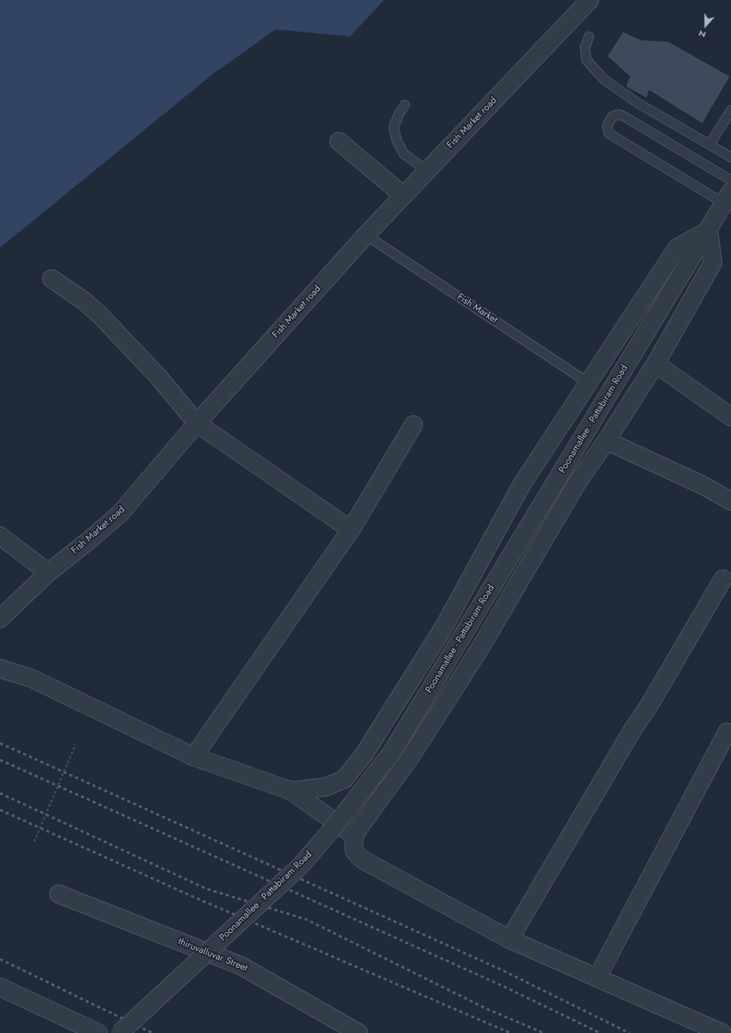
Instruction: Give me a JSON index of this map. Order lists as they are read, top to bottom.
{
  "streets": {
    "street": ["Fish Market road", "Poonamallee - Pattabiram Road", "thiruvalluvar Street"],
    "lane": ["Fish Market"]
  },
  "crossings": [
    ["Fish Market road", "Fish Market"]
  ],
  "north": "bottom"
}
